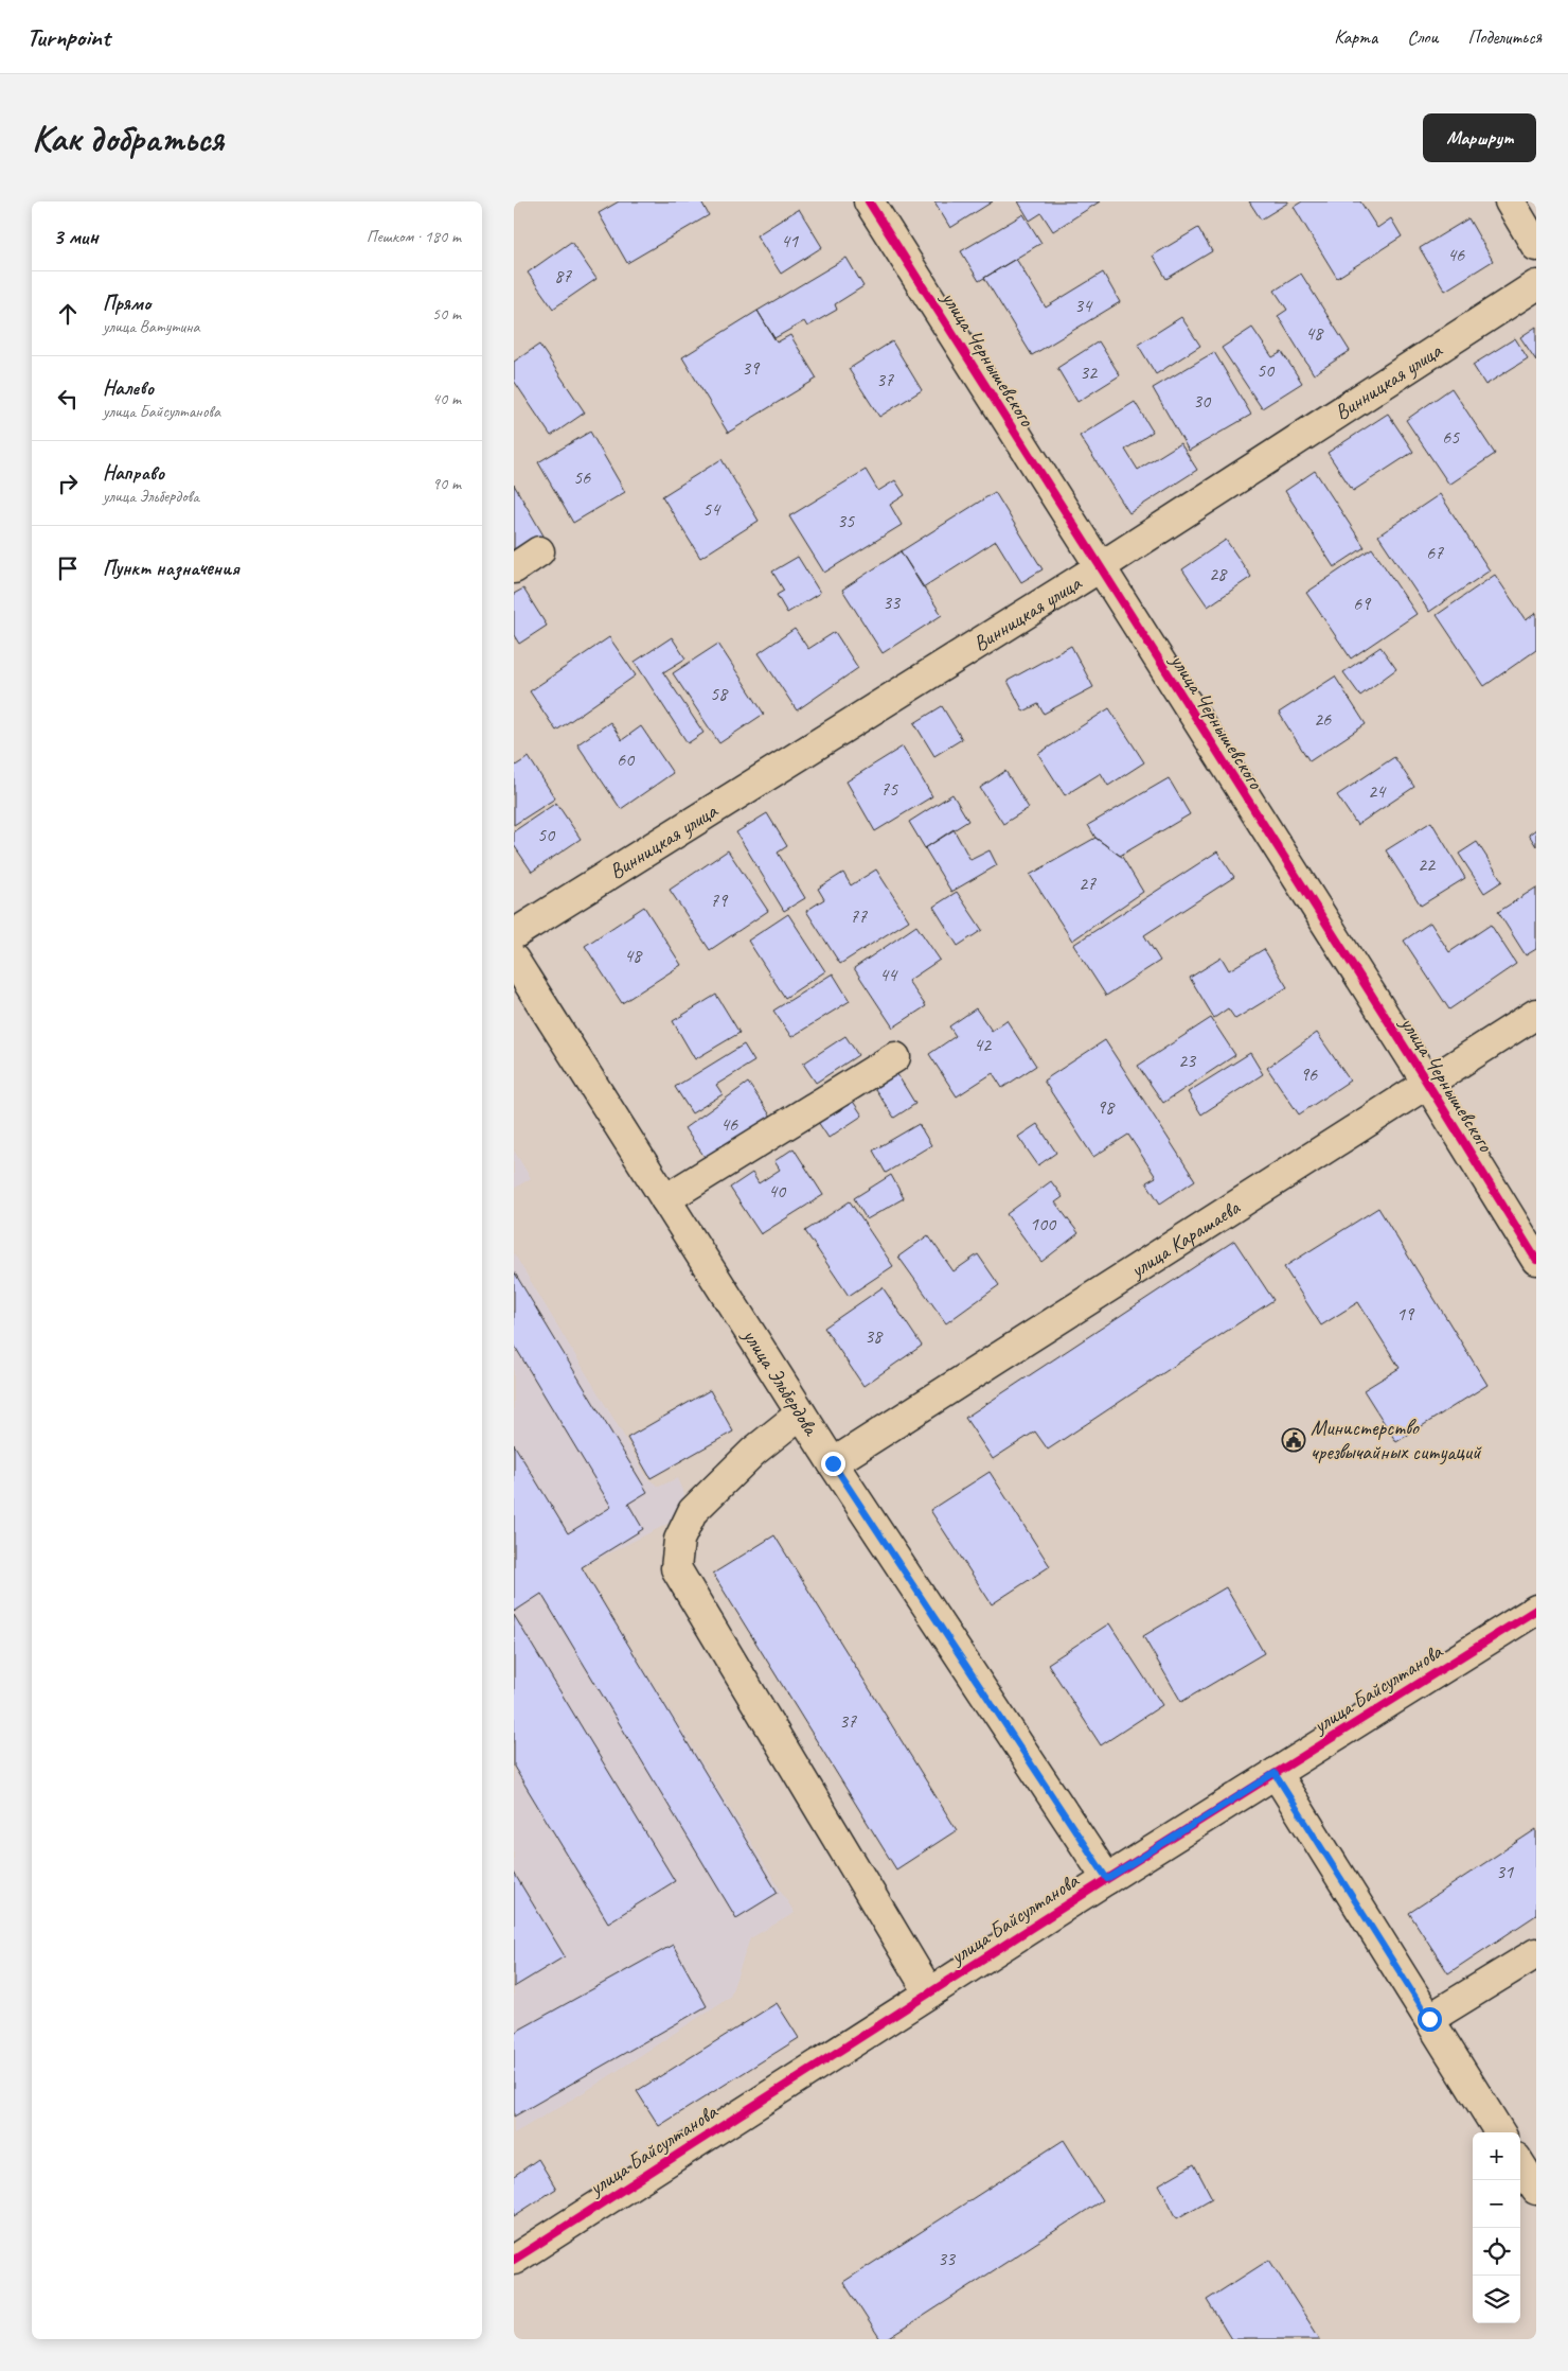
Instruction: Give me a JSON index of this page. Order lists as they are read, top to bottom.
{
  "streets": {
    "street": [
      "улица Чернышевского",
      "Винницкая улица",
      "улица Карашаева",
      "улица Эльбердова",
      "улица Байсултанова"
    ]
  },
  "crossings": [
    ["улица Чернышевского", "Винницкая улица"],
    ["улица Чернышевского", "улица Карашаева"],
    ["улица Карашаева", "улица Эльбердова"],
    ["улица Эльбердова", "улица Байсултанова"]
  ],
  "places": {
    "public building": ["Министерство чрезвычайных ситуаций"]
  },
  "house_numbers": [
    "41",
    "46",
    "87",
    "34",
    "48",
    "39",
    "50",
    "32",
    "37",
    "30",
    "65",
    "56",
    "54",
    "35",
    "67",
    "28",
    "33",
    "69",
    "58",
    "26",
    "60",
    "75",
    "24",
    "50",
    "22",
    "27",
    "79",
    "77",
    "48",
    "44",
    "42",
    "23",
    "96",
    "98",
    "46",
    "40",
    "100",
    "19",
    "38",
    "37",
    "31",
    "33"
  ],
  "page": {
    "header": "Turnpoint",
    "nav": ["Карта", "Слои", "Поделиться"],
    "buttons": "Маршрут",
    "title": "Как добраться",
    "heading": ["3 мин", "Пешком · 180 m"],
    "list": [
      ["Прямо", "улица Ватутина", "50 m"],
      ["Налево", "улица Байсултанова", "40 m"],
      ["Направо", "улица Эльбердова", "90 m"],
      "Пункт назначения"
    ],
    "map_buttons": ["+", "−"]
  }
}
